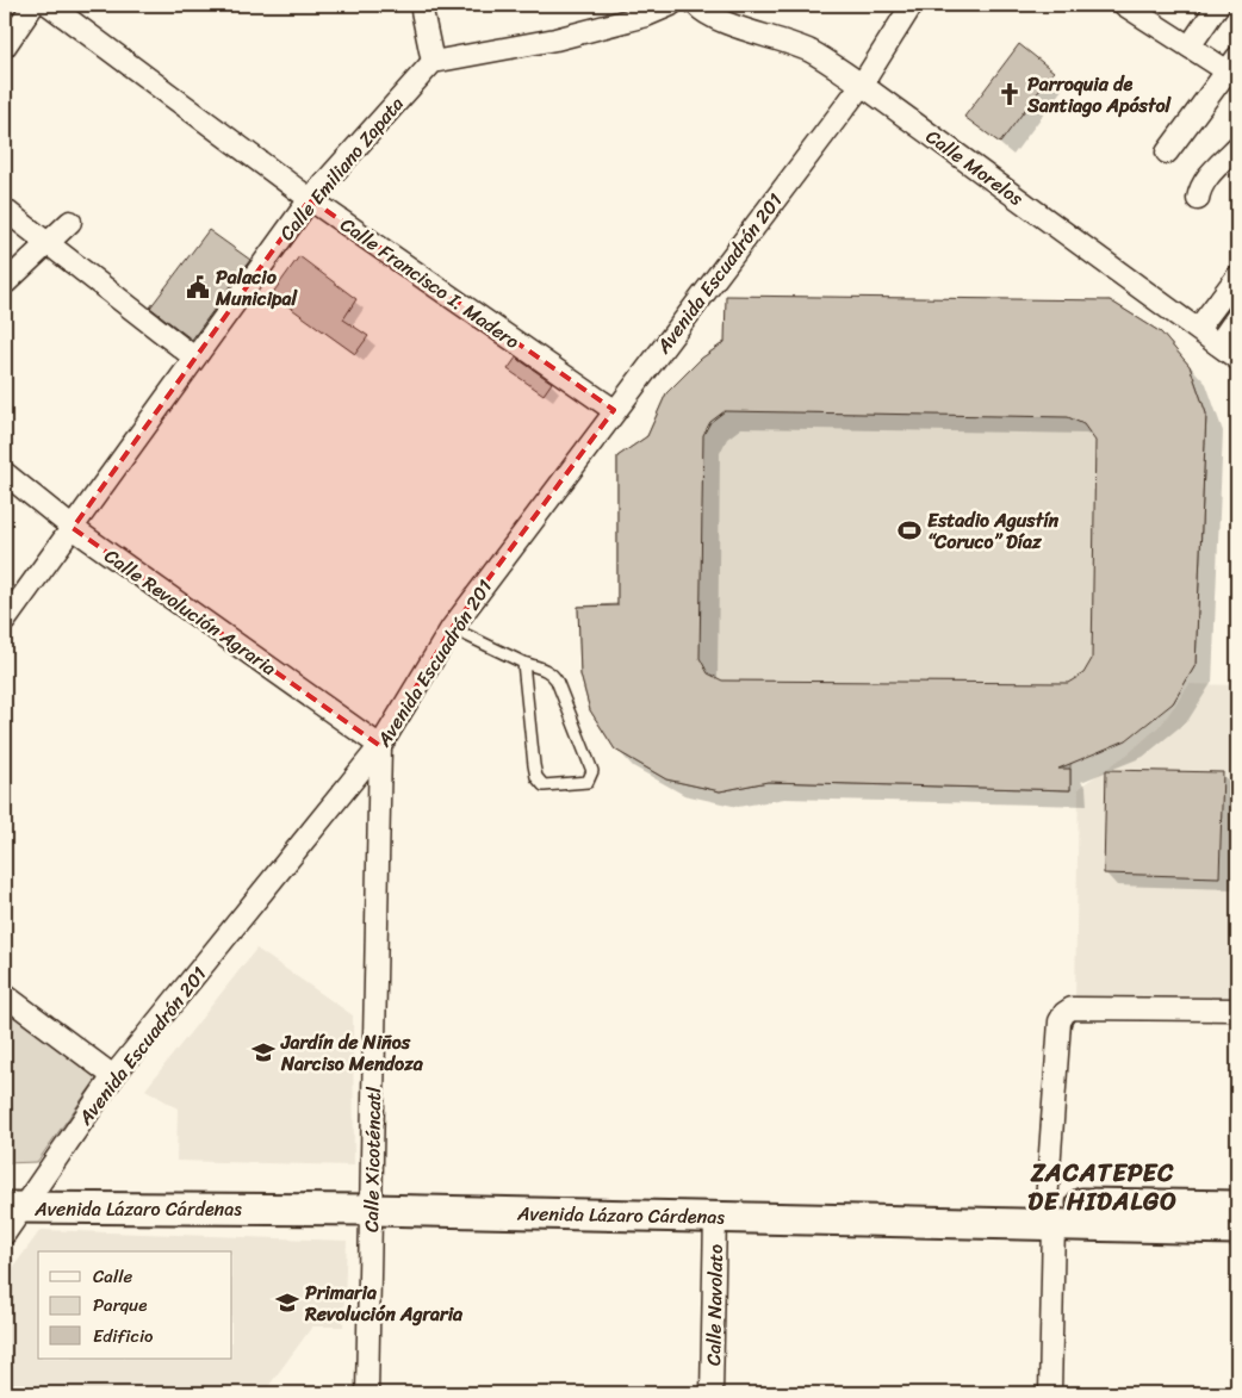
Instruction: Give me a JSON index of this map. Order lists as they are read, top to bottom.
{
  "streets": {
    "main road": ["Avenida Lázaro Cárdenas"],
    "street": [
      "Calle Morelos",
      "Calle Emiliano Zapata",
      "Avenida Escuadrón 201",
      "Calle Francisco I. Madero",
      "Calle Revolución Agraria",
      "Calle Xicoténcatl",
      "Calle Navolato"
    ]
  },
  "crossings": [
    ["Calle Morelos", "Avenida Escuadrón 201"],
    ["Calle Emiliano Zapata", "Calle Francisco I. Madero"],
    ["Calle Emiliano Zapata", "Calle Revolución Agraria"],
    ["Avenida Escuadrón 201", "Calle Francisco I. Madero"],
    ["Avenida Escuadrón 201", "Calle Revolución Agraria"],
    ["Avenida Escuadrón 201", "Calle Xicoténcatl"],
    ["Avenida Escuadrón 201", "Avenida Lázaro Cárdenas"],
    ["Calle Revolución Agraria", "Calle Xicoténcatl"],
    ["Calle Xicoténcatl", "Avenida Lázaro Cárdenas"],
    ["Avenida Lázaro Cárdenas", "Calle Navolato"]
  ],
  "districts": ["ZACATEPEC DE HIDALGO"],
  "places": {
    "church": ["Parroquia de Santiago Apóstol"],
    "public building": ["Palacio Municipal"],
    "sports": ["Estadio Agustín “Coruco” Díaz"],
    "school or university": ["Jardín de Niños Narciso Mendoza", "Primaria Revolución Agraria"]
  },
  "legend": ["Calle", "Parque", "Edificio"]
}
